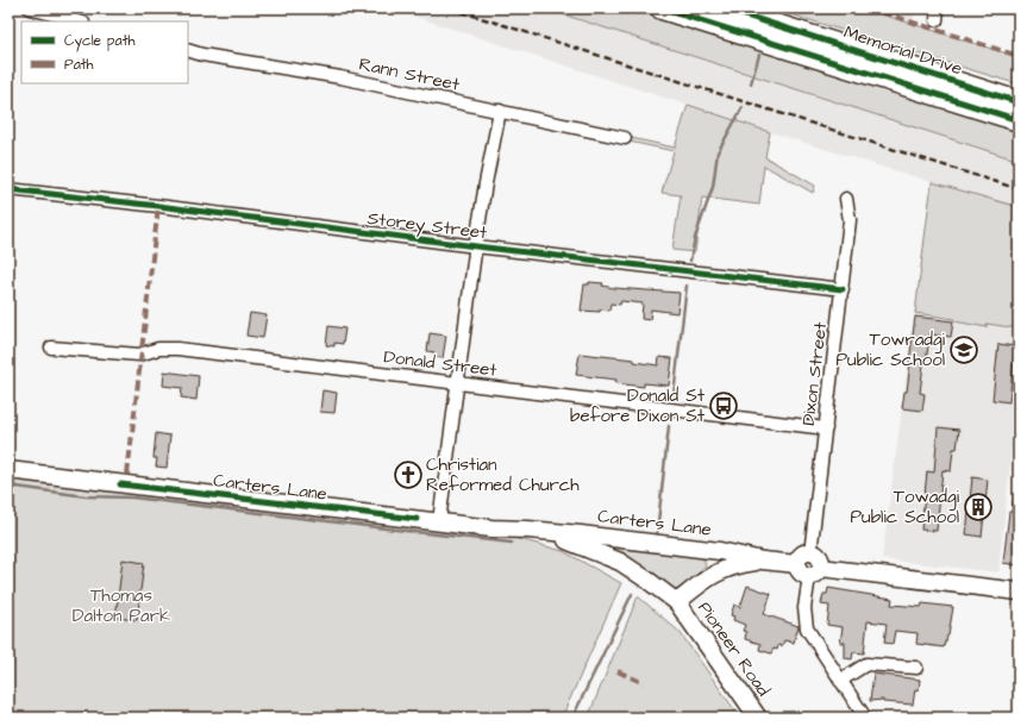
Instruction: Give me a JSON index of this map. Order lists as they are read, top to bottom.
{
  "streets": {
    "highway": ["Memorial Drive"],
    "main road": ["Carters Lane", "Pioneer Road"],
    "street": [
      "Rann Street",
      "Storey Street",
      "Donald Street",
      "Dixon Street"
    ]
  },
  "crossings": [
    ["Storey Street", "Dixon Street"],
    ["Donald Street", "Dixon Street"],
    ["Carters Lane", "Pioneer Road"]
  ],
  "parks": ["Thomas Dalton Park"],
  "places": {
    "school or university": ["Towradgi Public School"],
    "bus stop": ["Donald St before Dixon St"],
    "church": ["Christian Reformed Church"],
    "building": ["Towadgi Public School"]
  },
  "legend": ["Cycle path", "Path"]
}
